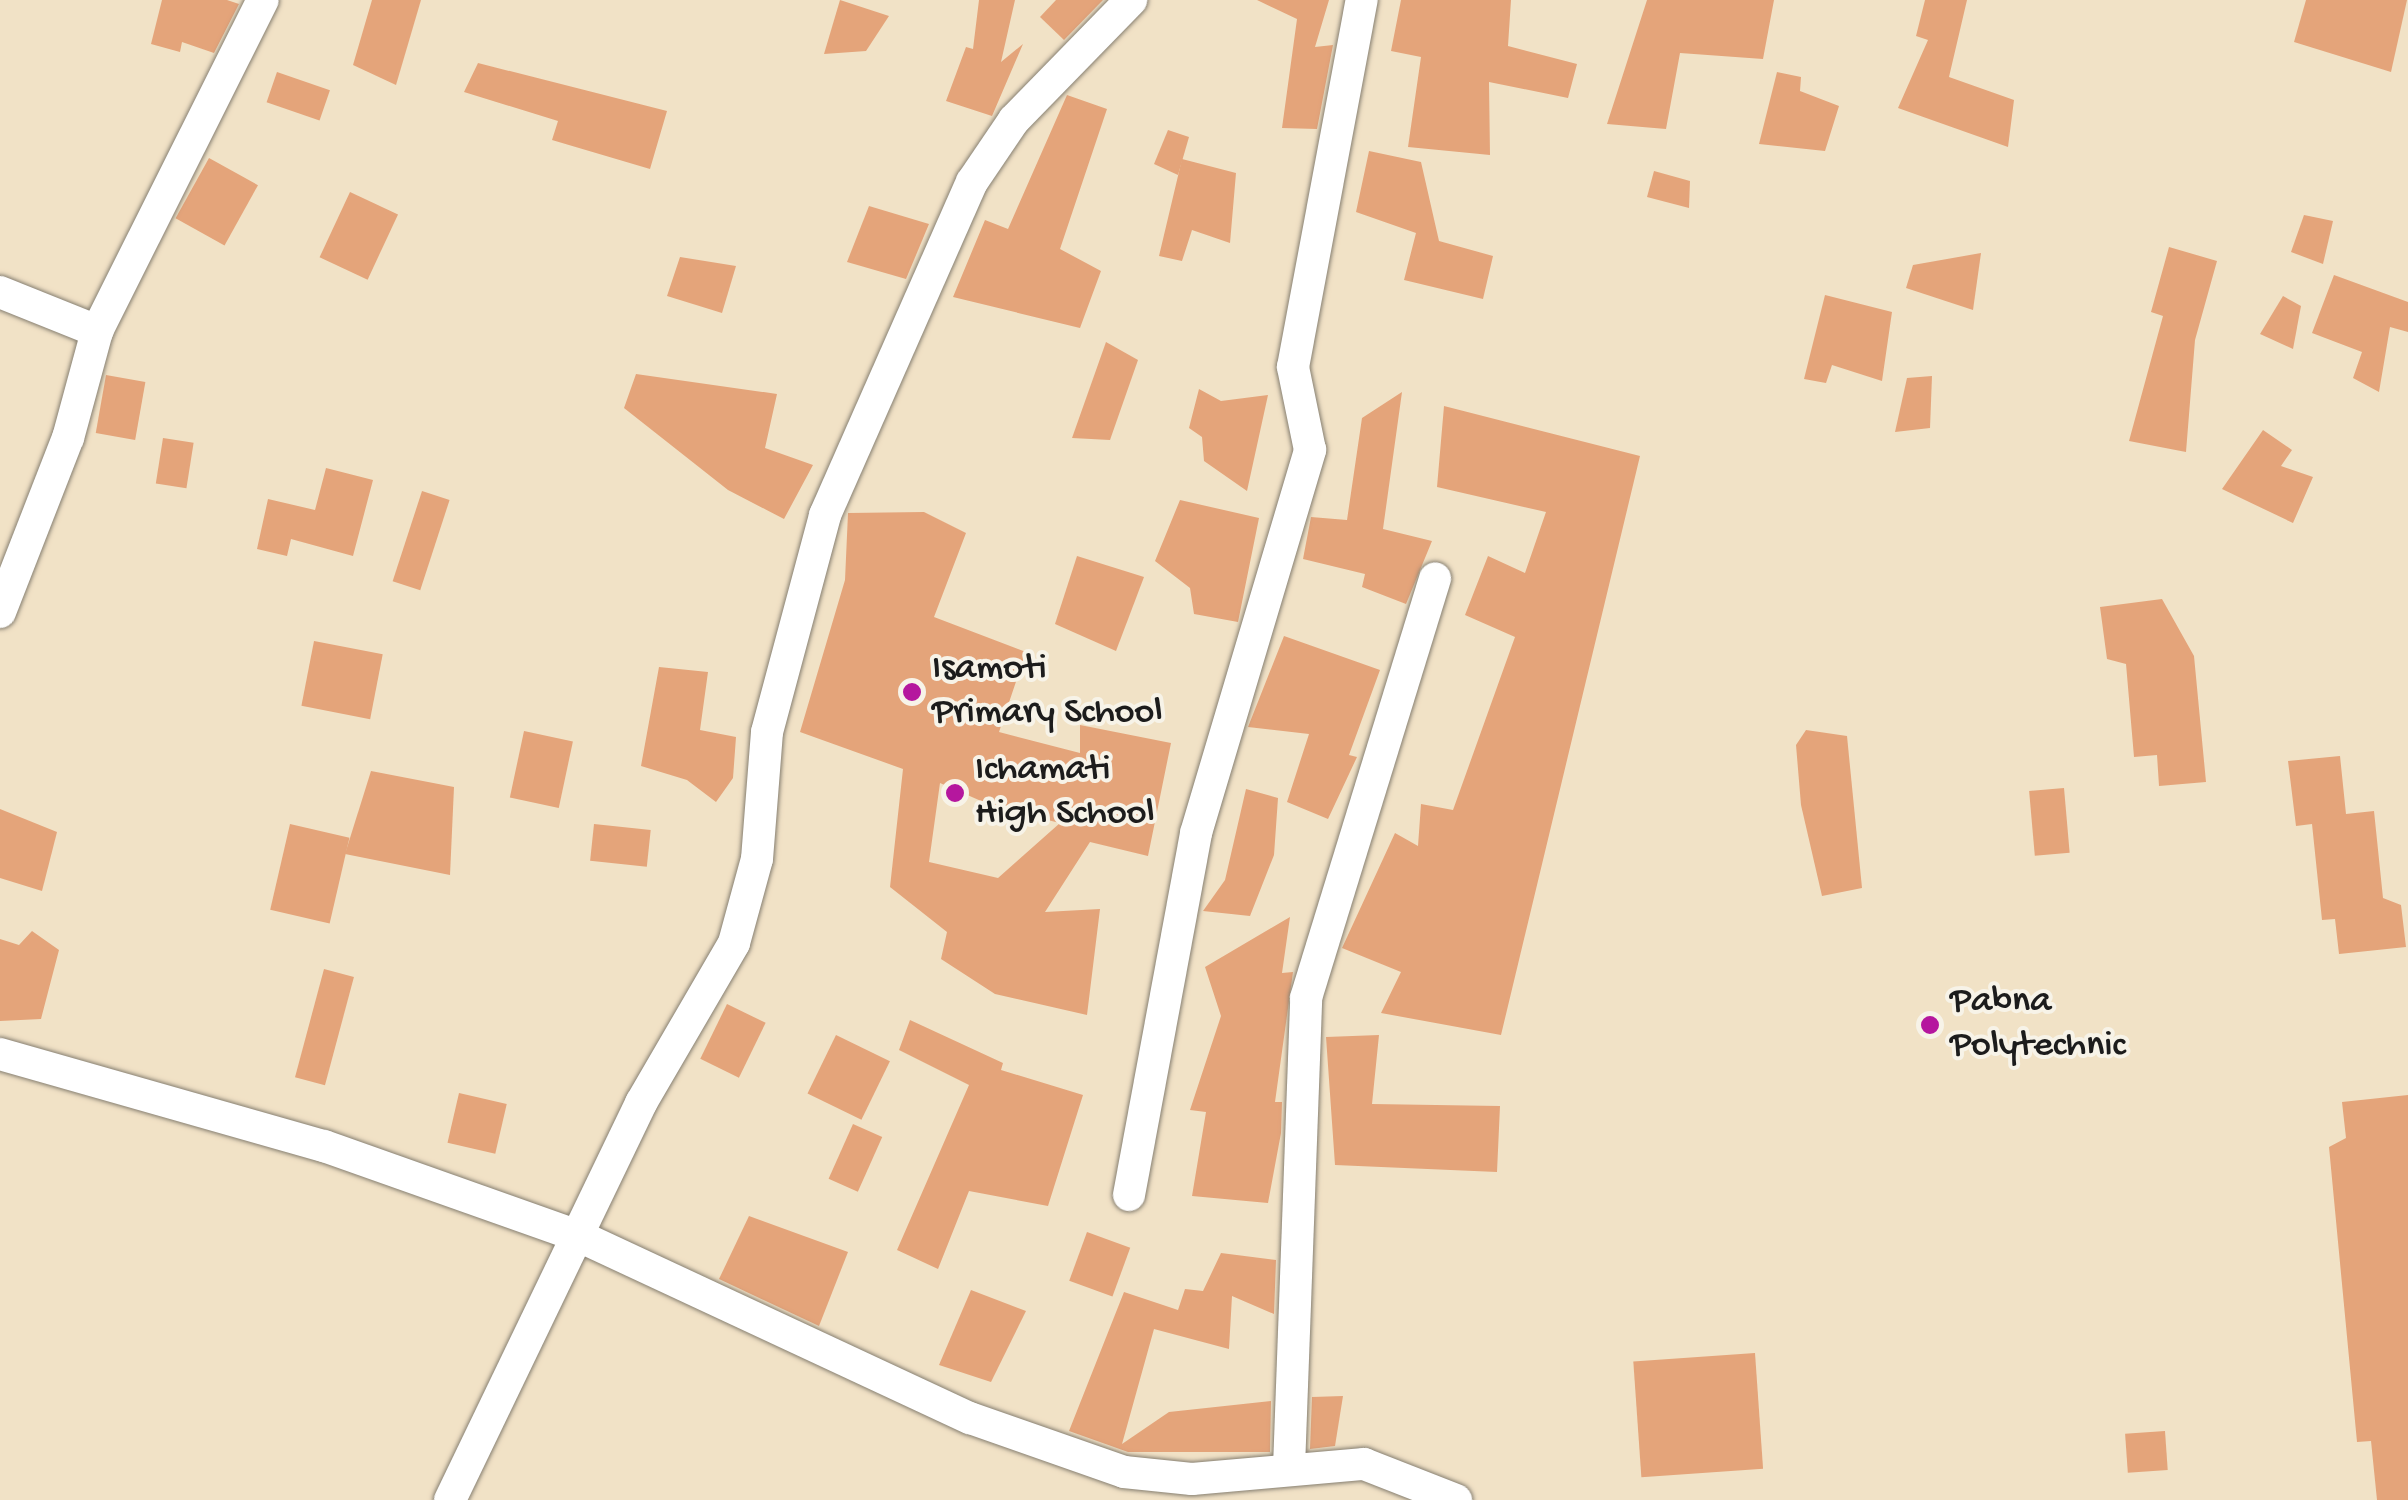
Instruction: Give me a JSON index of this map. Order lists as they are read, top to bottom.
{
  "places": ["Isamoti Primary School", "Ichamati High School", "Pabna Polytechnic"]
}
